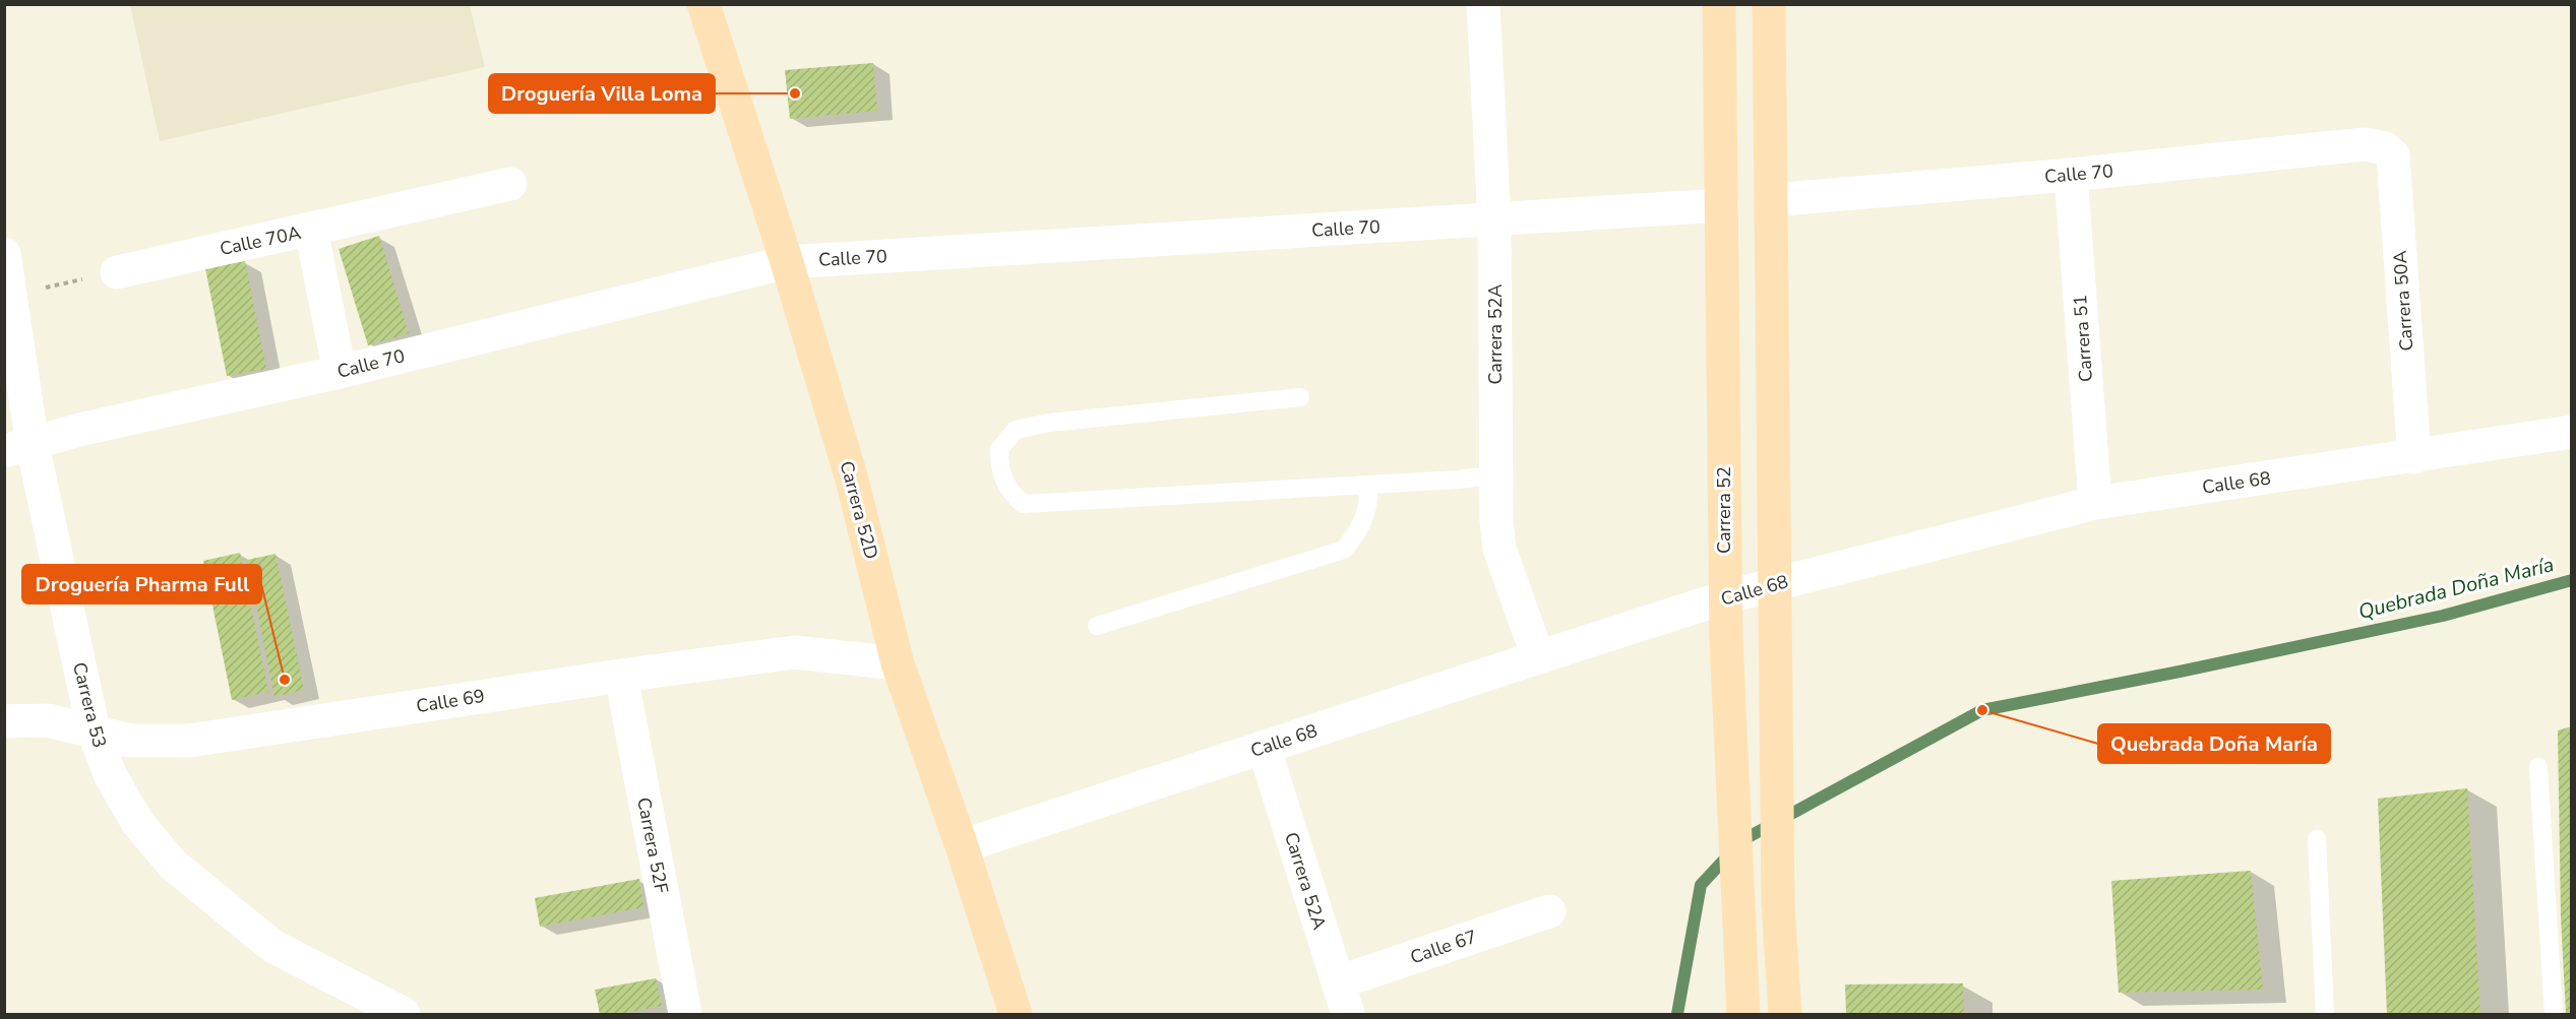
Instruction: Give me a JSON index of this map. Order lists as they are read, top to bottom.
{
  "streets": {
    "main road": ["Carrera 52D", "Carrera 52"],
    "street": [
      "Calle 70",
      "Calle 70A",
      "Carrera 50A",
      "Carrera 52A",
      "Carrera 51",
      "Calle 68",
      "Calle 69",
      "Carrera 53",
      "Carrera 52F",
      "Calle 67"
    ]
  },
  "crossings": [
    ["Calle 70", "Carrera 50A"],
    ["Calle 70", "Carrera 52A"],
    ["Calle 70", "Carrera 51"],
    ["Calle 70", "Carrera 52D"],
    ["Calle 70", "Carrera 52"],
    ["Calle 70", "Carrera 53"],
    ["Carrera 50A", "Calle 68"],
    ["Carrera 52A", "Calle 68"],
    ["Carrera 52A", "Calle 67"],
    ["Carrera 51", "Calle 68"],
    ["Calle 68", "Carrera 52D"],
    ["Calle 68", "Carrera 52"],
    ["Carrera 52D", "Calle 69"],
    ["Calle 69", "Carrera 53"],
    ["Calle 69", "Carrera 52F"]
  ],
  "water": ["Quebrada Doña María"],
  "places": ["Droguería Villa Loma", "Droguería Pharma Full", "Quebrada Doña María"]
}
